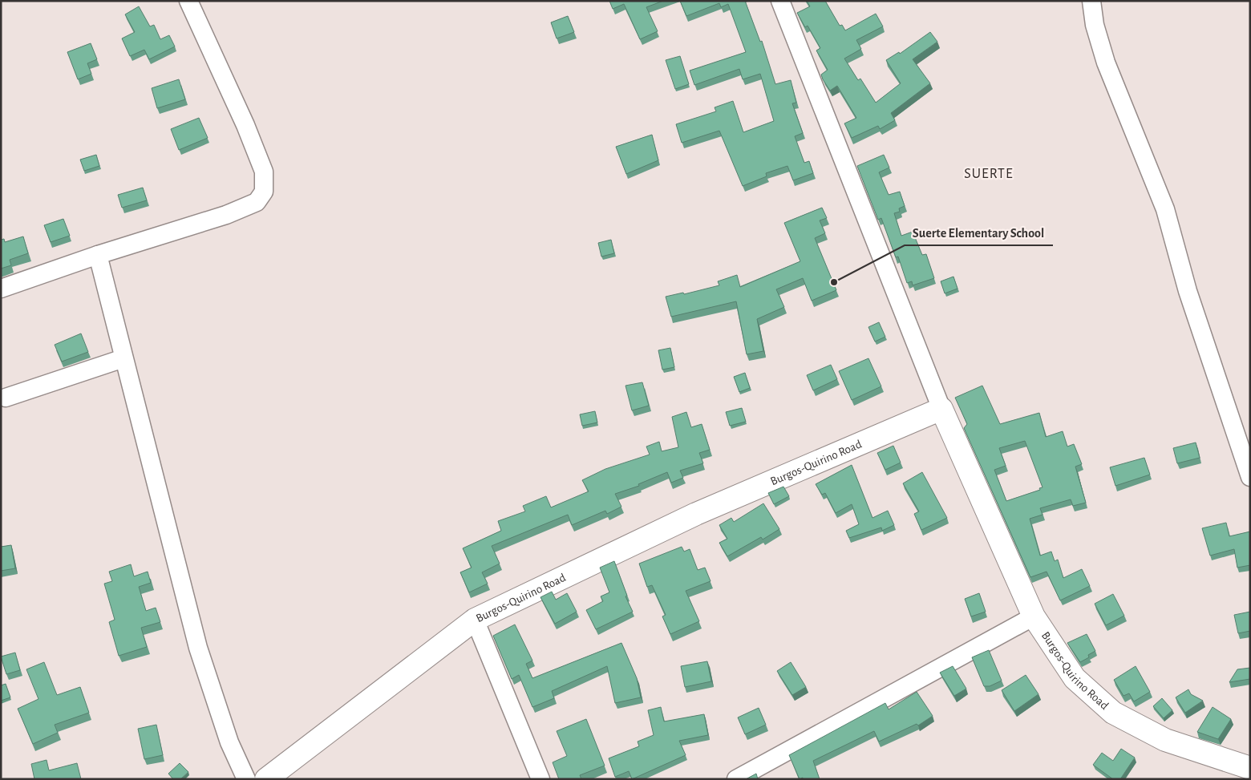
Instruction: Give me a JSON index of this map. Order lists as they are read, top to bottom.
{
  "streets": {
    "street": ["Burgos-Quirino Road"]
  },
  "districts": ["SUERTE"],
  "places": ["Suerte Elementary School"]
}
